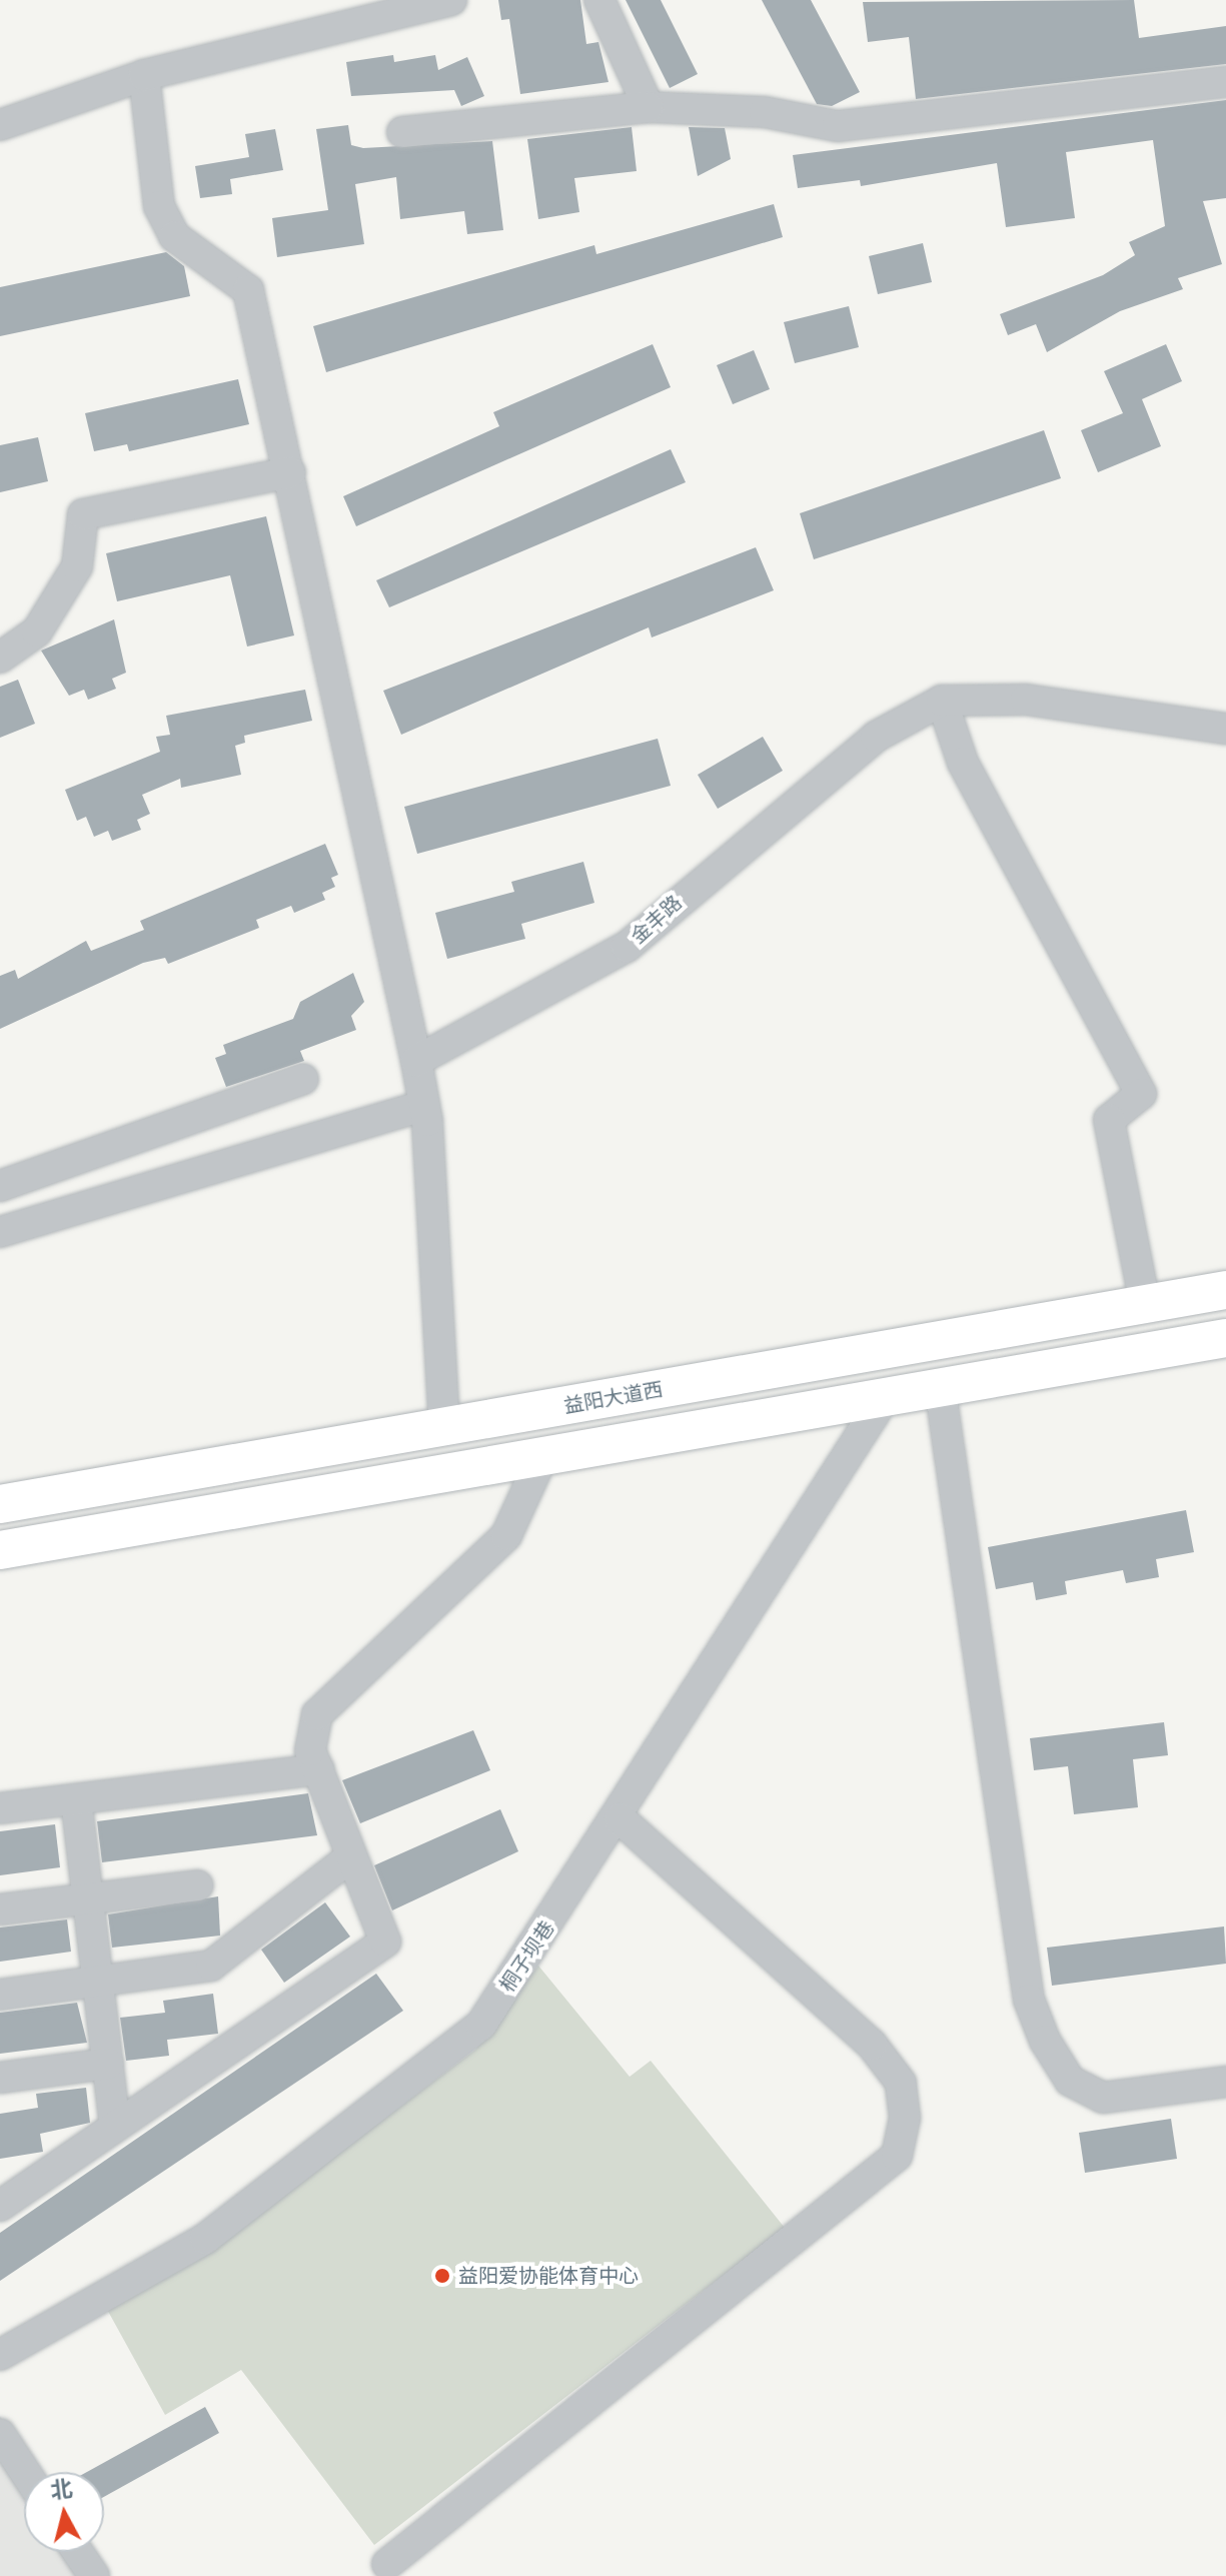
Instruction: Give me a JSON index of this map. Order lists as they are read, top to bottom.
{
  "streets": {
    "main road": ["益阳大道西"],
    "street": ["金丰路", "桐子坝巷"]
  },
  "places": ["益阳爱协能体育中心"],
  "north": "top"
}
